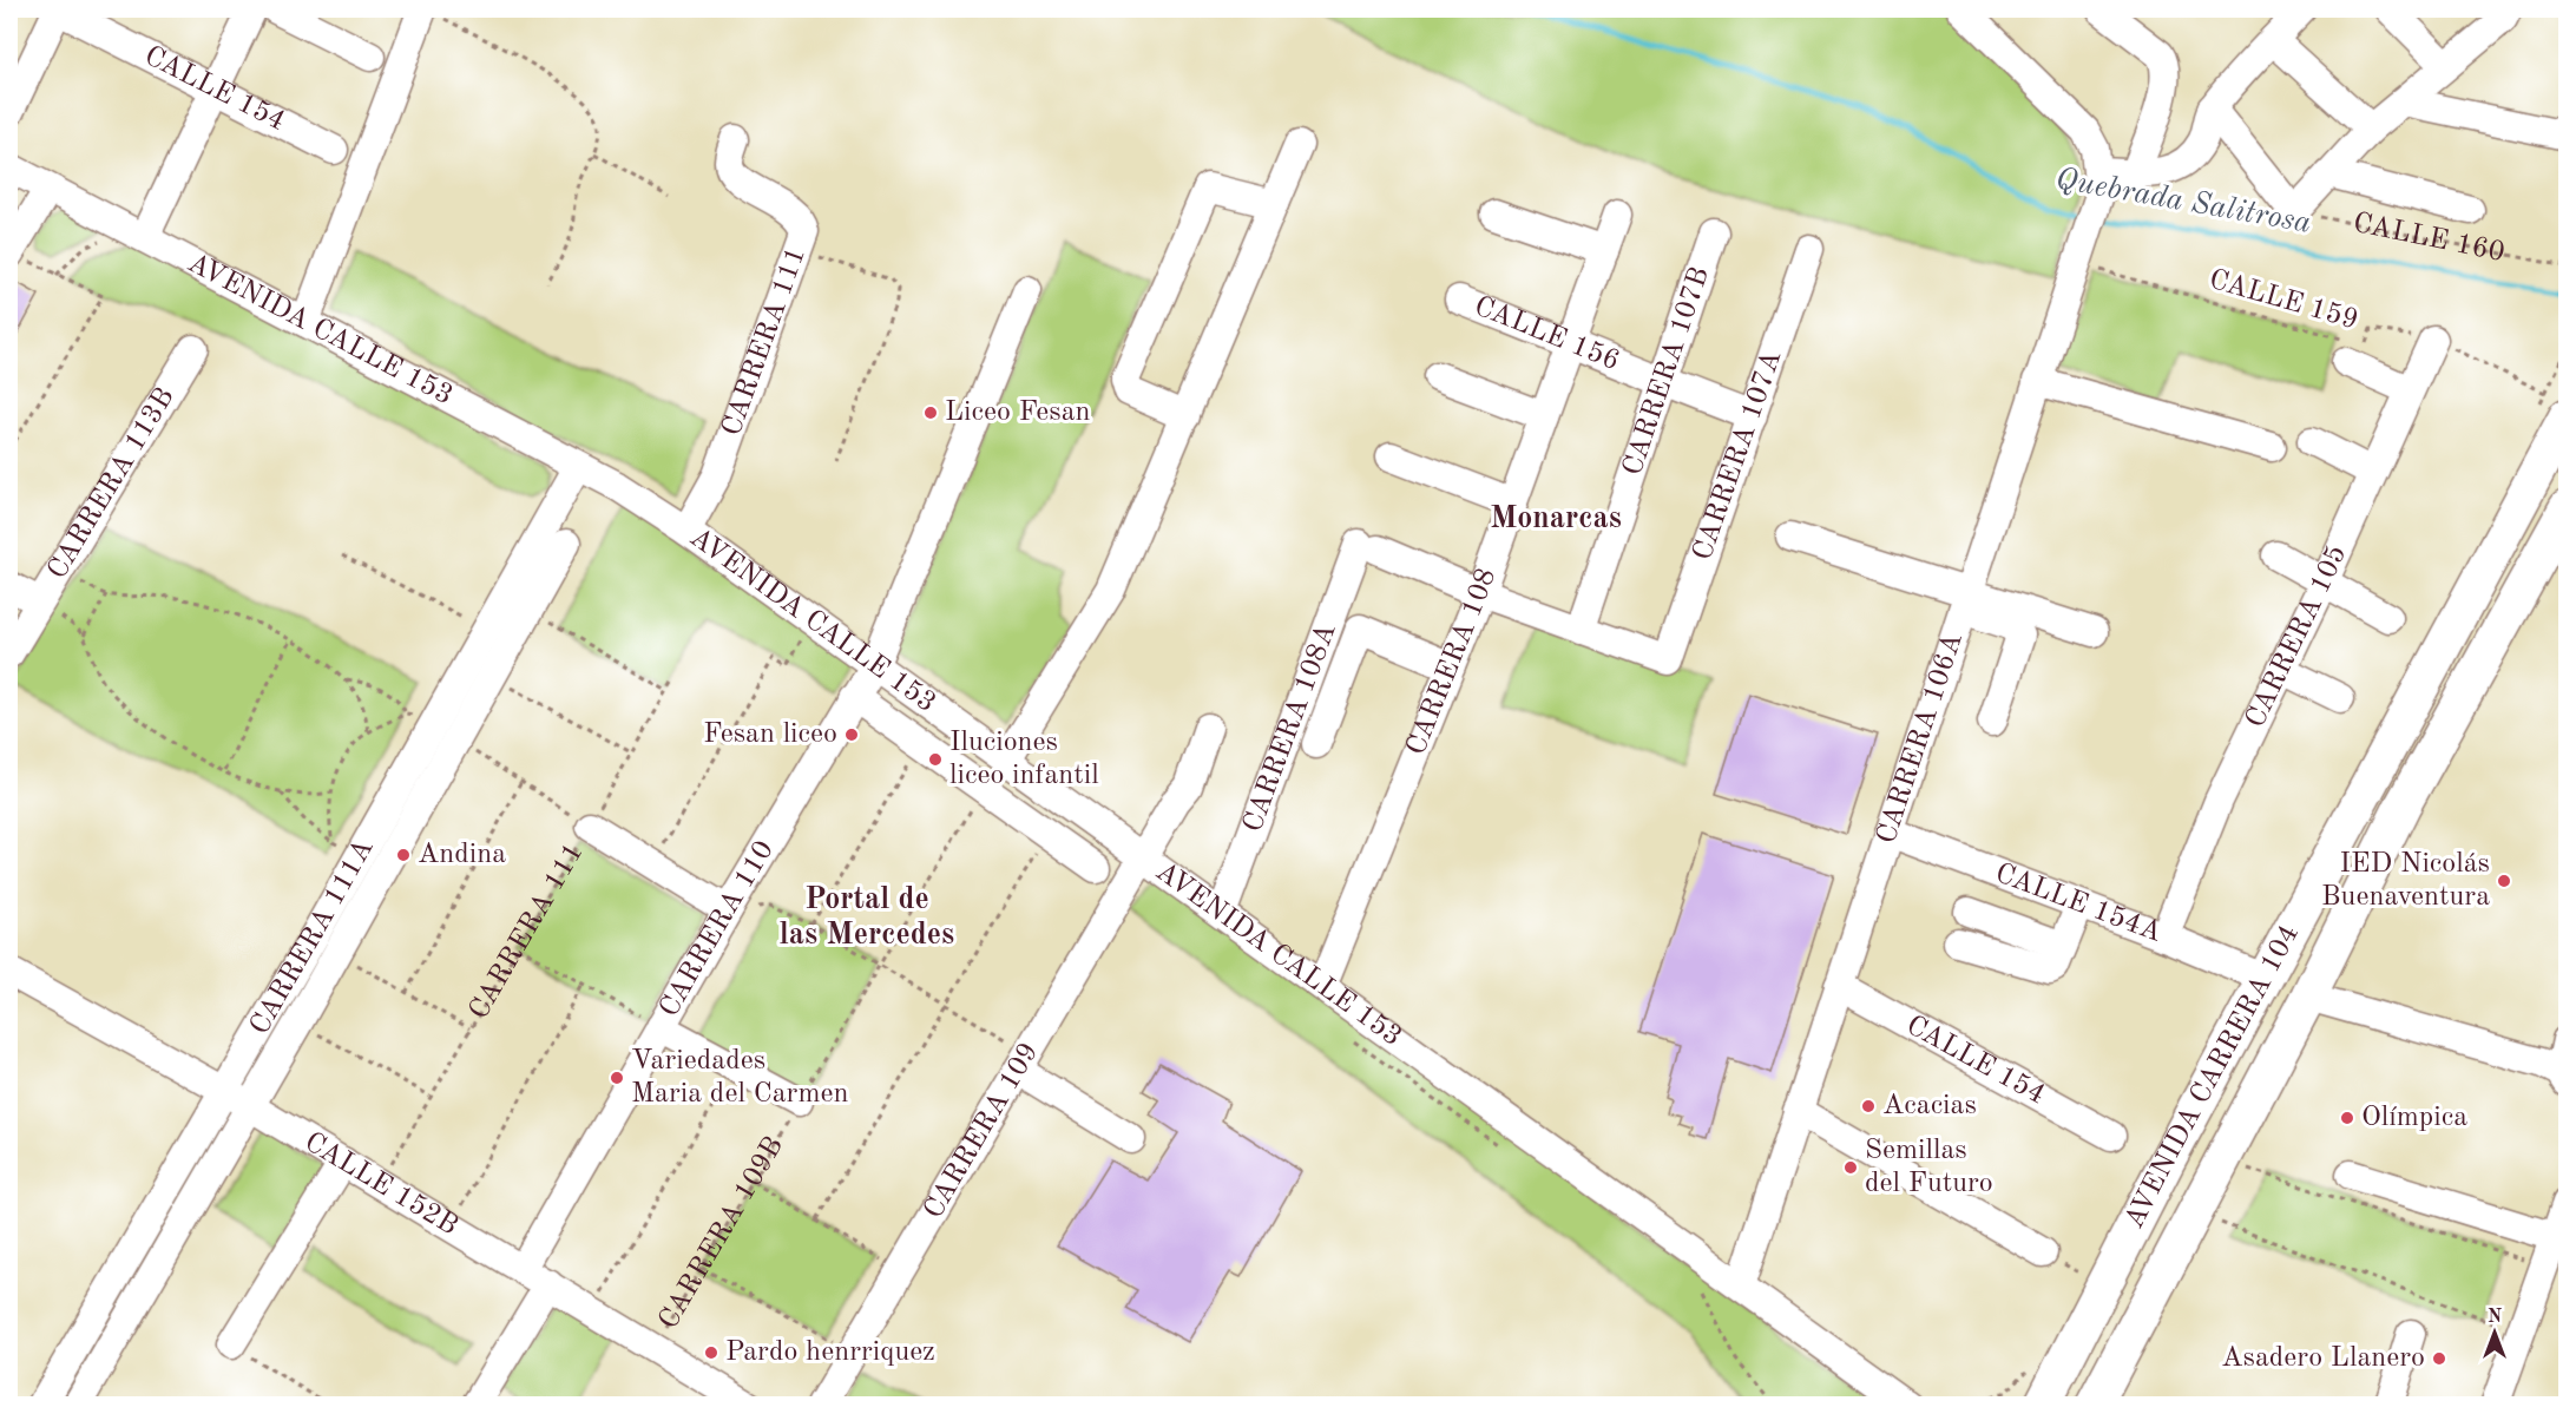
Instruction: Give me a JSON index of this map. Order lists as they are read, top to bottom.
{
  "streets": {
    "main road": ["AVENIDA CARRERA 104"],
    "street": [
      "CALLE 154",
      "AVENIDA CALLE 153",
      "CALLE 156",
      "CARRERA 111",
      "CARRERA 107B",
      "CARRERA 107A",
      "CARRERA 113B",
      "CARRERA 105",
      "CARRERA 108",
      "CARRERA 108A",
      "CARRERA 106A",
      "CALLE 154A",
      "CARRERA 110",
      "CARRERA 111A",
      "CARRERA 109",
      "CALLE 152B"
    ],
    "path": ["CALLE 160", "CALLE 159", "CARRERA 109B"]
  },
  "crossings": [
    ["CALLE 154", "CARRERA 106A"],
    ["CALLE 159", "CARRERA 105"],
    ["CALLE 159", "CARRERA 106A"],
    ["CALLE 159", "AVENIDA CARRERA 104"],
    ["AVENIDA CALLE 153", "CARRERA 111"],
    ["AVENIDA CALLE 153", "CARRERA 108"],
    ["AVENIDA CALLE 153", "CARRERA 108A"],
    ["AVENIDA CALLE 153", "CARRERA 106A"],
    ["AVENIDA CALLE 153", "CARRERA 110"],
    ["AVENIDA CALLE 153", "CARRERA 111A"],
    ["AVENIDA CALLE 153", "CARRERA 109"],
    ["AVENIDA CALLE 153", "CARRERA 109B"],
    ["CALLE 156", "CARRERA 107B"],
    ["CALLE 156", "CARRERA 107A"],
    ["CALLE 156", "CARRERA 108"],
    ["CARRERA 111", "CALLE 152B"],
    ["CARRERA 107B", "CARRERA 107A"],
    ["CARRERA 105", "CALLE 154A"],
    ["CARRERA 108", "CARRERA 108A"],
    ["CARRERA 106A", "CALLE 154A"],
    ["CALLE 154A", "AVENIDA CARRERA 104"],
    ["CARRERA 110", "CALLE 152B"],
    ["CARRERA 111A", "CALLE 152B"],
    ["CALLE 152B", "CARRERA 109B"]
  ],
  "districts": ["Monarcas", "Portal de las Mercedes"],
  "water": ["Quebrada Salitrosa"],
  "places": [
    "Liceo Fesan",
    "Fesan liceo",
    "Iluciones liceo infantil",
    "Andina",
    "IED Nicolás Buenaventura",
    "Variedades Maria del Carmen",
    "Acacias",
    "Olímpica",
    "Semillas del Futuro",
    "Pardo henrriquez",
    "Asadero Llanero"
  ],
  "north": "top"
}
